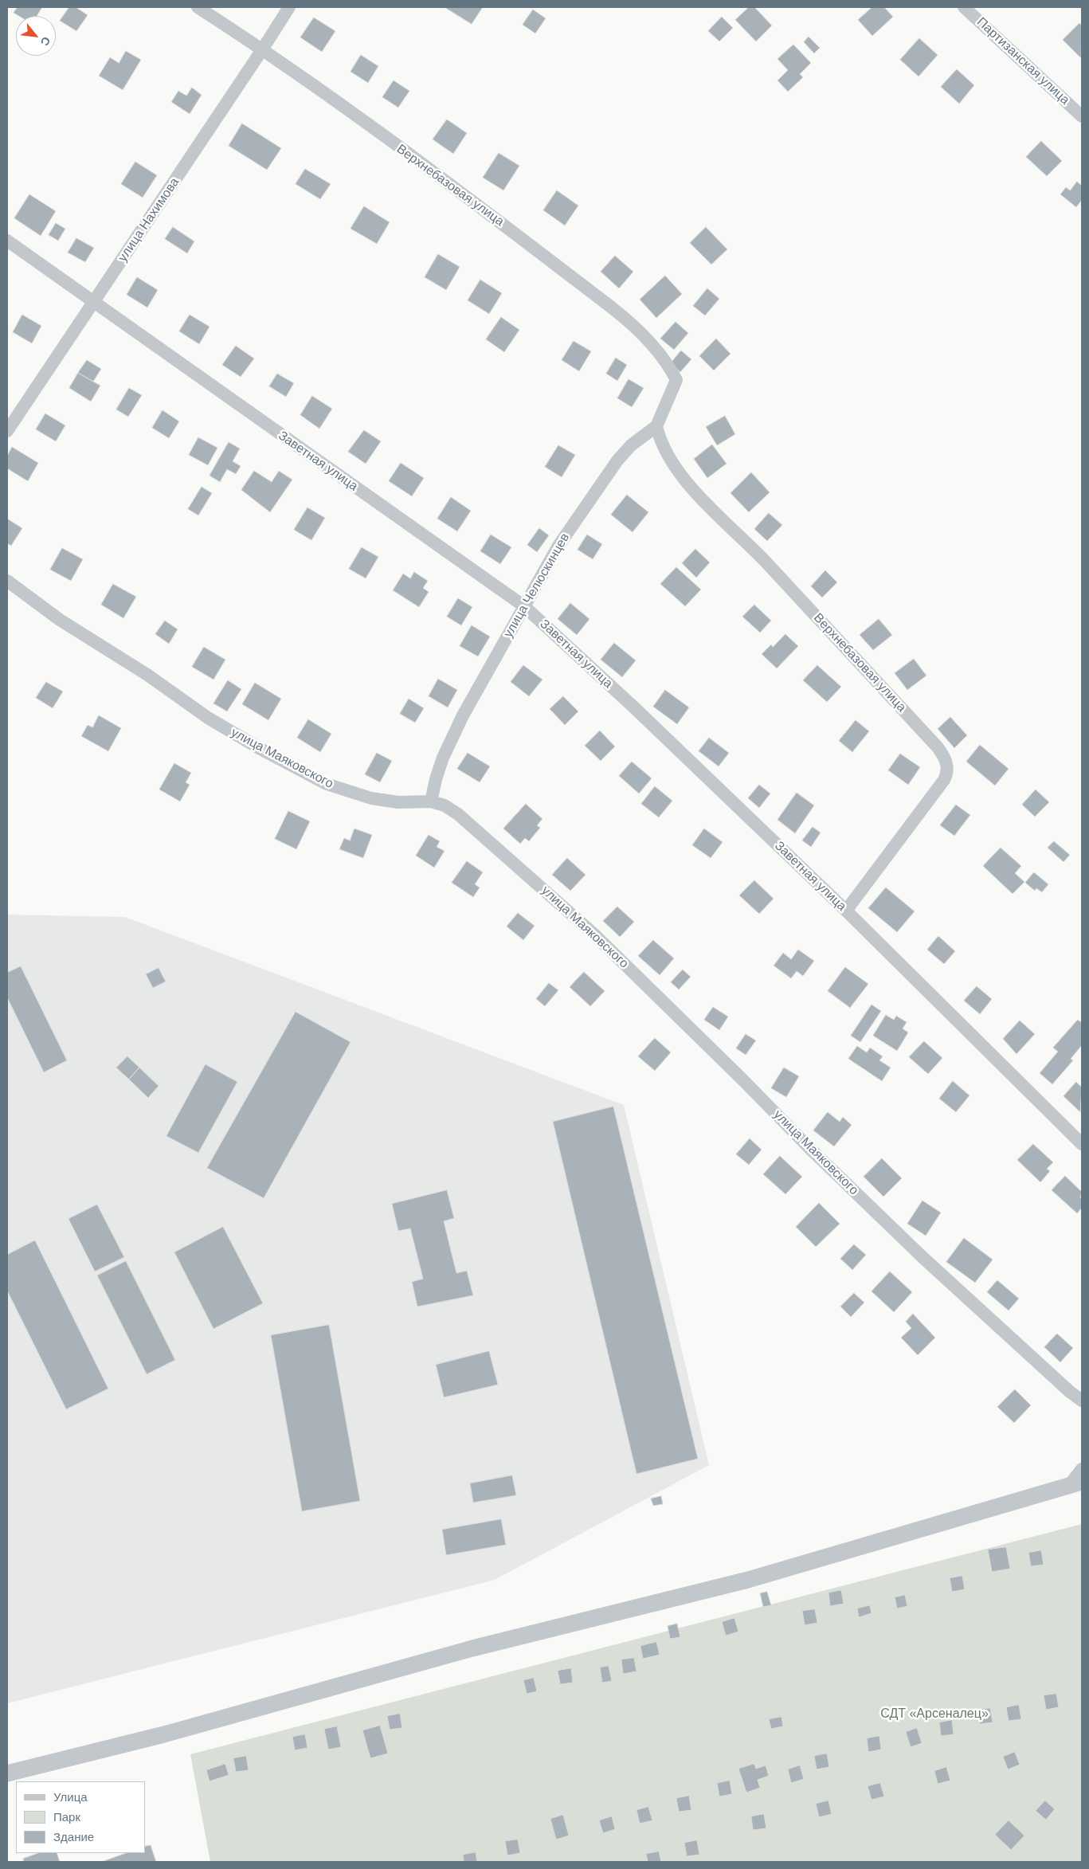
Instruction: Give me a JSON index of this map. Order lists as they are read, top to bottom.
{
  "streets": {
    "street": [
      "Партизанская улица",
      "Верхнебазовая улица",
      "улица Нахимова",
      "Заветная улица",
      "улица Челюскинцев",
      "улица Маяковского"
    ]
  },
  "crossings": [
    ["Верхнебазовая улица", "улица Нахимова"],
    ["Верхнебазовая улица", "Заветная улица"],
    ["Верхнебазовая улица", "улица Челюскинцев"],
    ["улица Нахимова", "Заветная улица"],
    ["Заветная улица", "улица Челюскинцев"],
    ["улица Челюскинцев", "улица Маяковского"]
  ],
  "parks": ["СДТ «Арсеналец»"],
  "legend": ["Улица", "Парк", "Здание"],
  "north": "bottom right"
}
